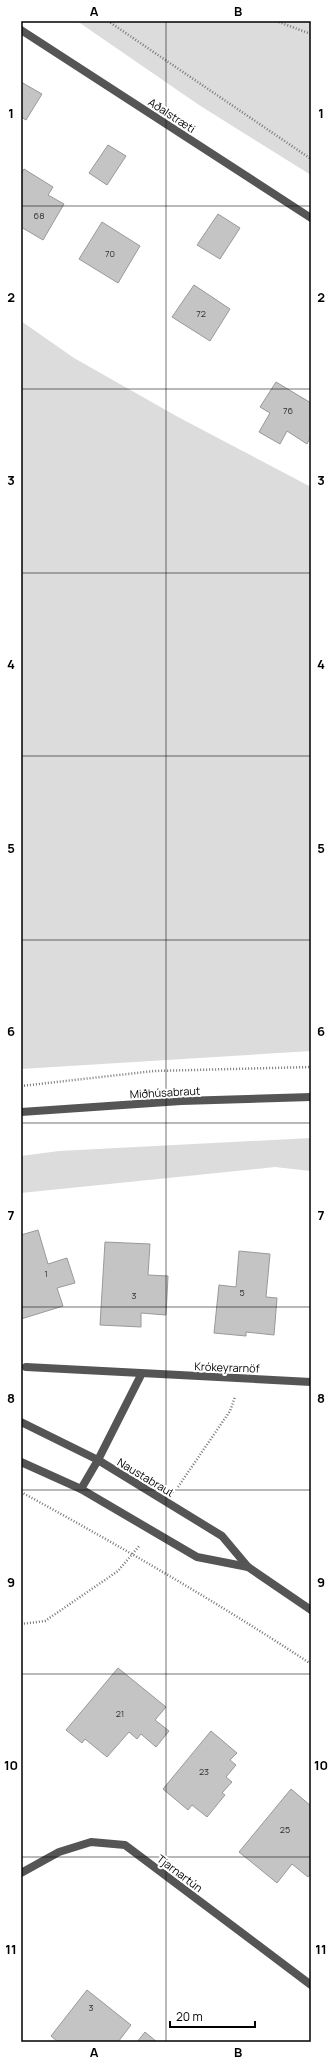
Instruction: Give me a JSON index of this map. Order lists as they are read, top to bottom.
{
  "streets": {
    "street": [
      "Aðalstræti",
      "Miðhúsabraut",
      "Krókeyrarnöf",
      "Naustabraut",
      "Tjarnartún"
    ]
  },
  "house_numbers": [
    "68",
    "70",
    "72",
    "76",
    "1",
    "5",
    "3",
    "21",
    "23",
    "25",
    "3"
  ],
  "scale_bar": "20 m",
  "grid": {
    "columns": ["A", "B"],
    "rows": [
      "1",
      "2",
      "3",
      "4",
      "5",
      "6",
      "7",
      "8",
      "9",
      "10",
      "11"
    ]
  }
}
